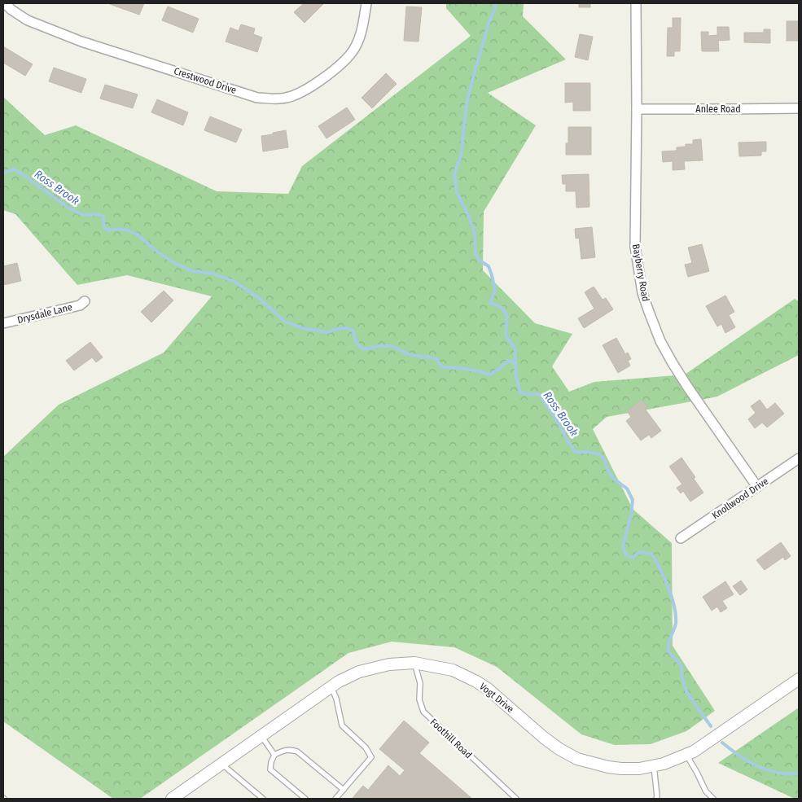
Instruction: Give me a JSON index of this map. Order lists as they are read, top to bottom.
{
  "streets": {
    "street": [
      "Crestwood Drive",
      "Anlee Road",
      "Bayberry Road",
      "Drysdale Lane",
      "Knollwood Drive",
      "Vogt Drive"
    ],
    "lane": ["Foothill Road"]
  },
  "crossings": [
    ["Anlee Road", "Bayberry Road"],
    ["Bayberry Road", "Knollwood Drive"],
    ["Vogt Drive", "Foothill Road"]
  ],
  "water": ["Ross Brook"]
}
